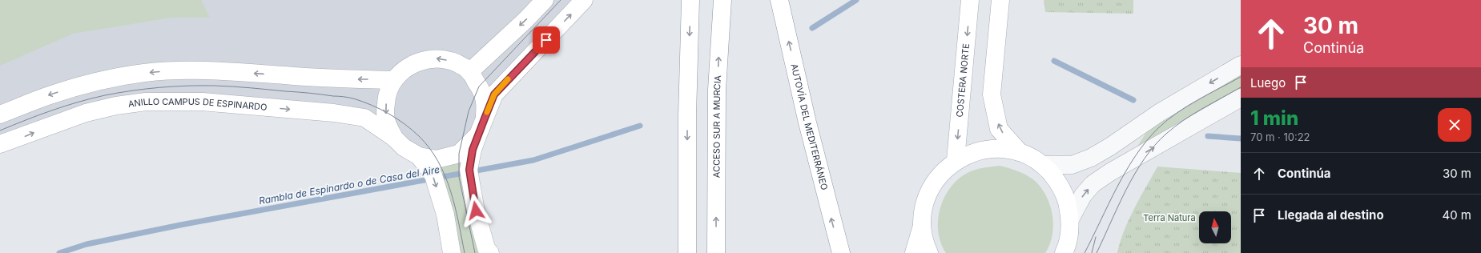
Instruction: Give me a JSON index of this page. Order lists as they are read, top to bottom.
{
  "streets": {
    "main road": [
      "COSTERA NORTE",
      "ANILLO CAMPUS DE ESPINARDO",
      "ACCESO SUR A MURCIA",
      "AUTOVÍA DEL MEDITERRÁNEO"
    ]
  },
  "water": ["Rambla de Espinardo o de Casa del Aire"],
  "parks": ["Terra Natura"],
  "north": "top",
  "page": {
    "turn": ["30 m", "Continúa"],
    "then": "Luego",
    "heading": ["1 min", "70 m · 10:22"],
    "list": [
      {
        "name": "Continúa",
        "value": "30 m"
      },
      {
        "name": "Llegada al destino",
        "value": "40 m"
      }
    ]
  }
}
